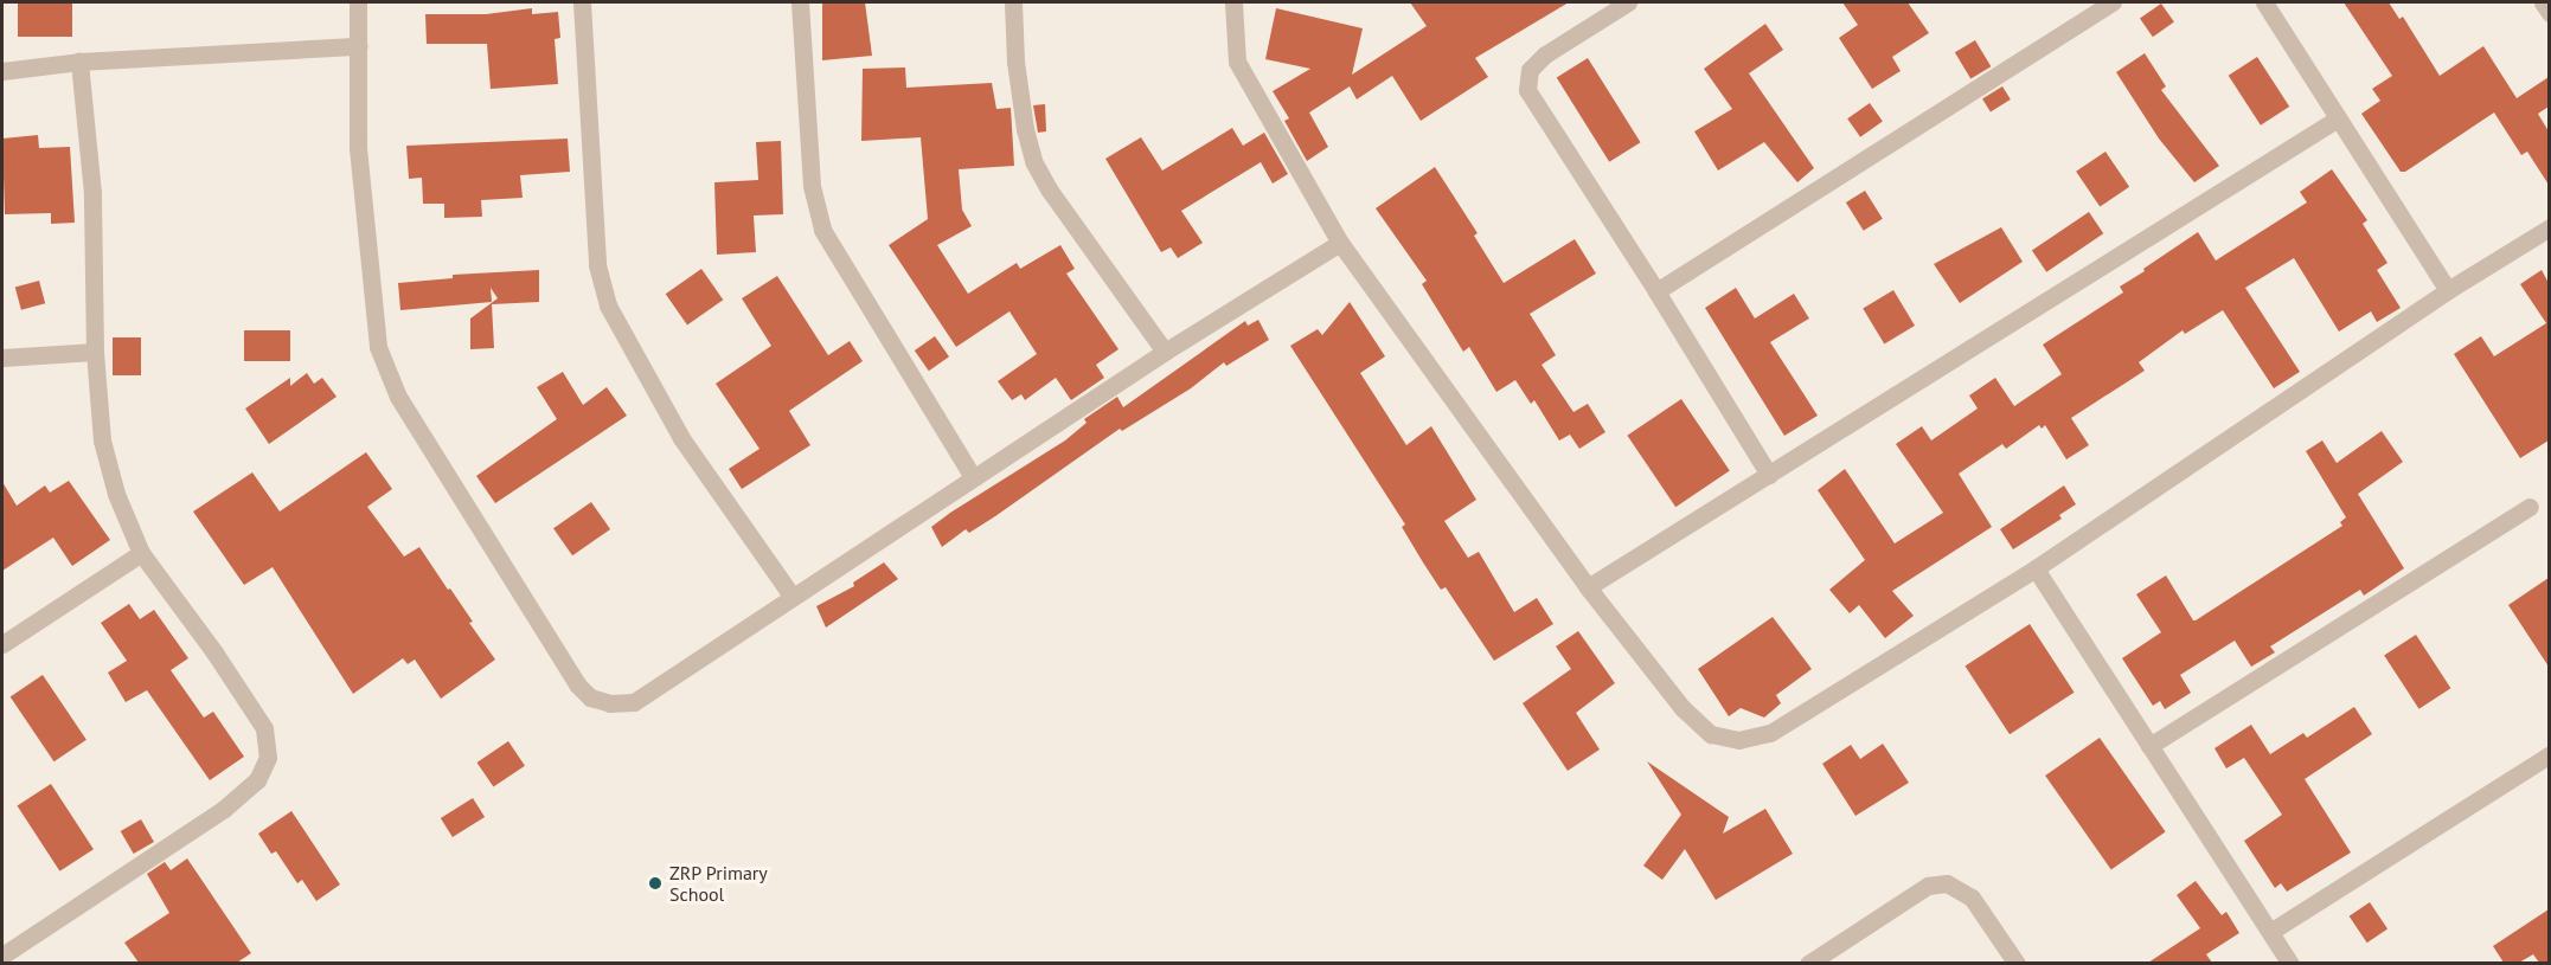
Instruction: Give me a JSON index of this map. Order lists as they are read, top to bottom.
{
  "places": ["ZRP Primary School"]
}
